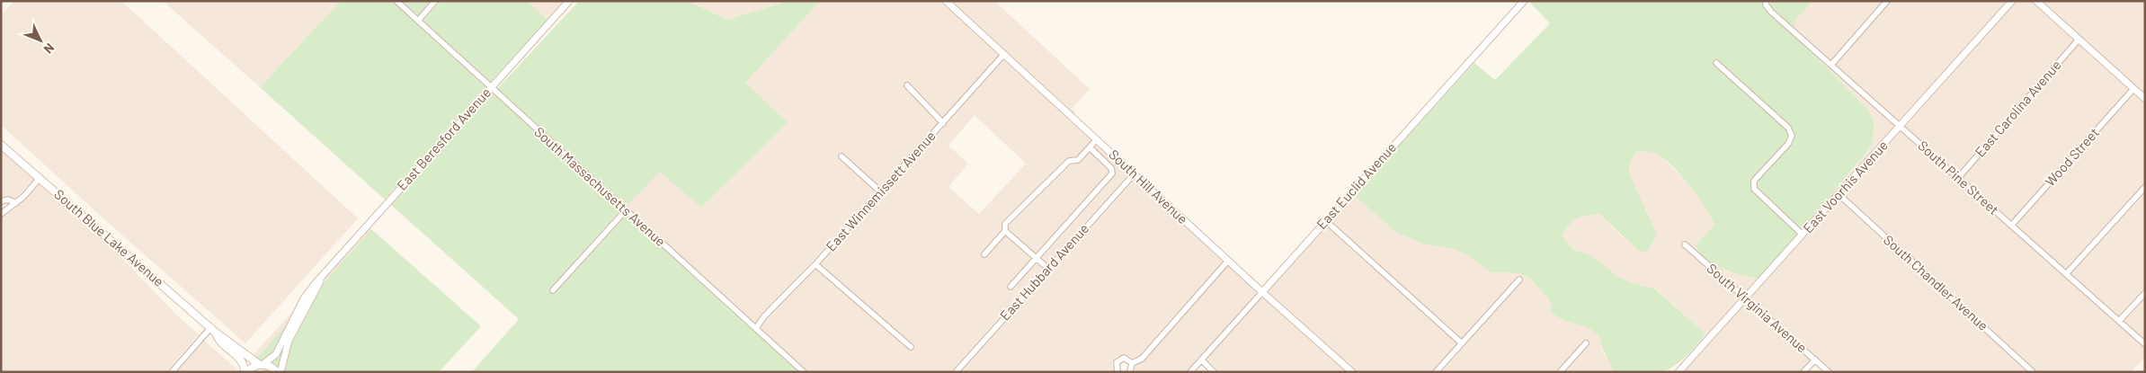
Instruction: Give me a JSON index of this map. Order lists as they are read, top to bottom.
{
  "streets": {
    "main road": ["South Blue Lake Avenue"],
    "street": [
      "East Carolina Avenue",
      "East Beresford Avenue",
      "Wood Street",
      "South Pine Street",
      "East Euclid Avenue",
      "South Massachusetts Avenue",
      "South Hill Avenue",
      "East Voorhis Avenue",
      "East Winnemissett Avenue",
      "East Hubbard Avenue",
      "South Chandler Avenue",
      "South Virginia Avenue"
    ]
  },
  "crossings": [
    ["East Carolina Avenue", "South Pine Street"],
    ["East Beresford Avenue", "South Massachusetts Avenue"],
    ["East Beresford Avenue", "South Blue Lake Avenue"],
    ["Wood Street", "South Pine Street"],
    ["South Pine Street", "East Voorhis Avenue"],
    ["East Euclid Avenue", "South Hill Avenue"],
    ["South Massachusetts Avenue", "East Winnemissett Avenue"],
    ["South Hill Avenue", "East Winnemissett Avenue"],
    ["South Hill Avenue", "East Hubbard Avenue"],
    ["East Voorhis Avenue", "South Chandler Avenue"],
    ["East Voorhis Avenue", "South Virginia Avenue"]
  ],
  "north": "bottom right"
}
